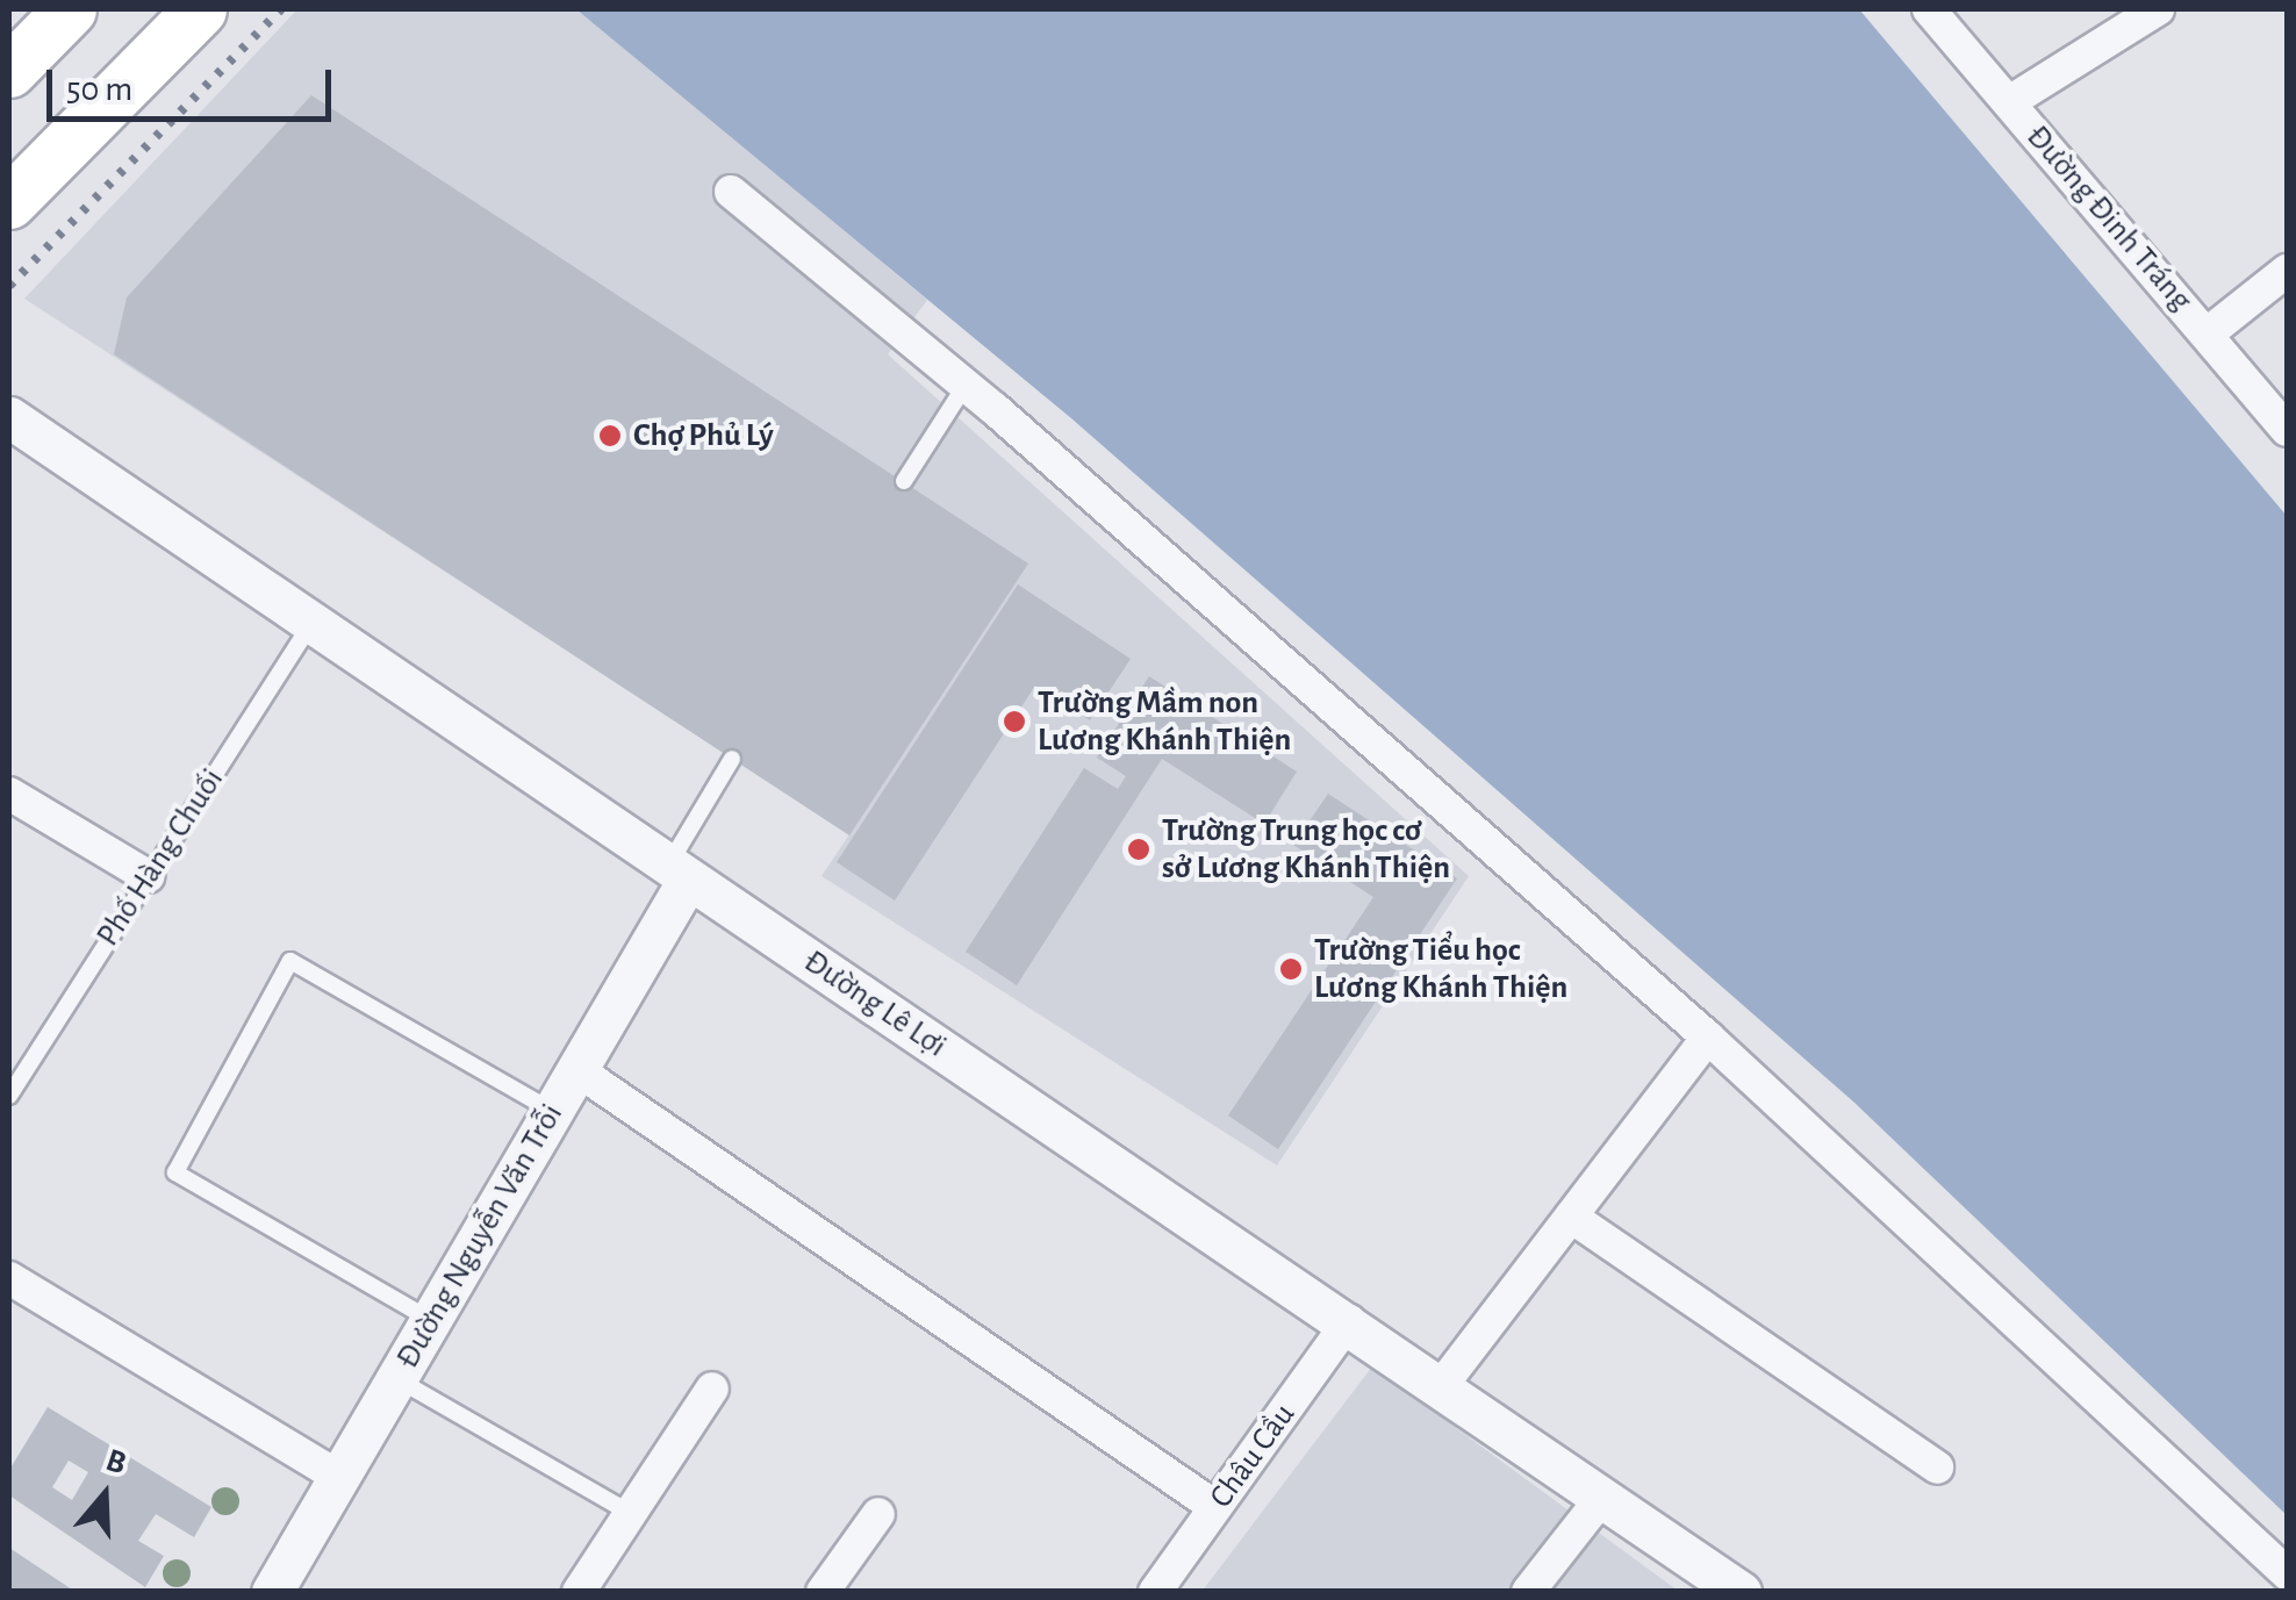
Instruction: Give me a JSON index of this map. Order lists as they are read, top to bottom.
{
  "streets": {
    "street": [
      "Đường Đinh Tráng",
      "Đường Lê Lợi",
      "Đường Nguyễn Văn Trỗi",
      "Châu Cầu"
    ],
    "lane": ["Phố Hàng Chuối"]
  },
  "crossings": [
    ["Phố Hàng Chuối", "Đường Lê Lợi"],
    ["Đường Lê Lợi", "Đường Nguyễn Văn Trỗi"],
    ["Đường Lê Lợi", "Châu Cầu"]
  ],
  "places": [
    "Chợ Phủ Lý",
    "Trường Mầm non Lương Khánh Thiện",
    "Trường Trung học cơ sở Lương Khánh Thiện",
    "Trường Tiểu học Lương Khánh Thiện"
  ],
  "scale_bar": "50 m",
  "north": "top"
}
